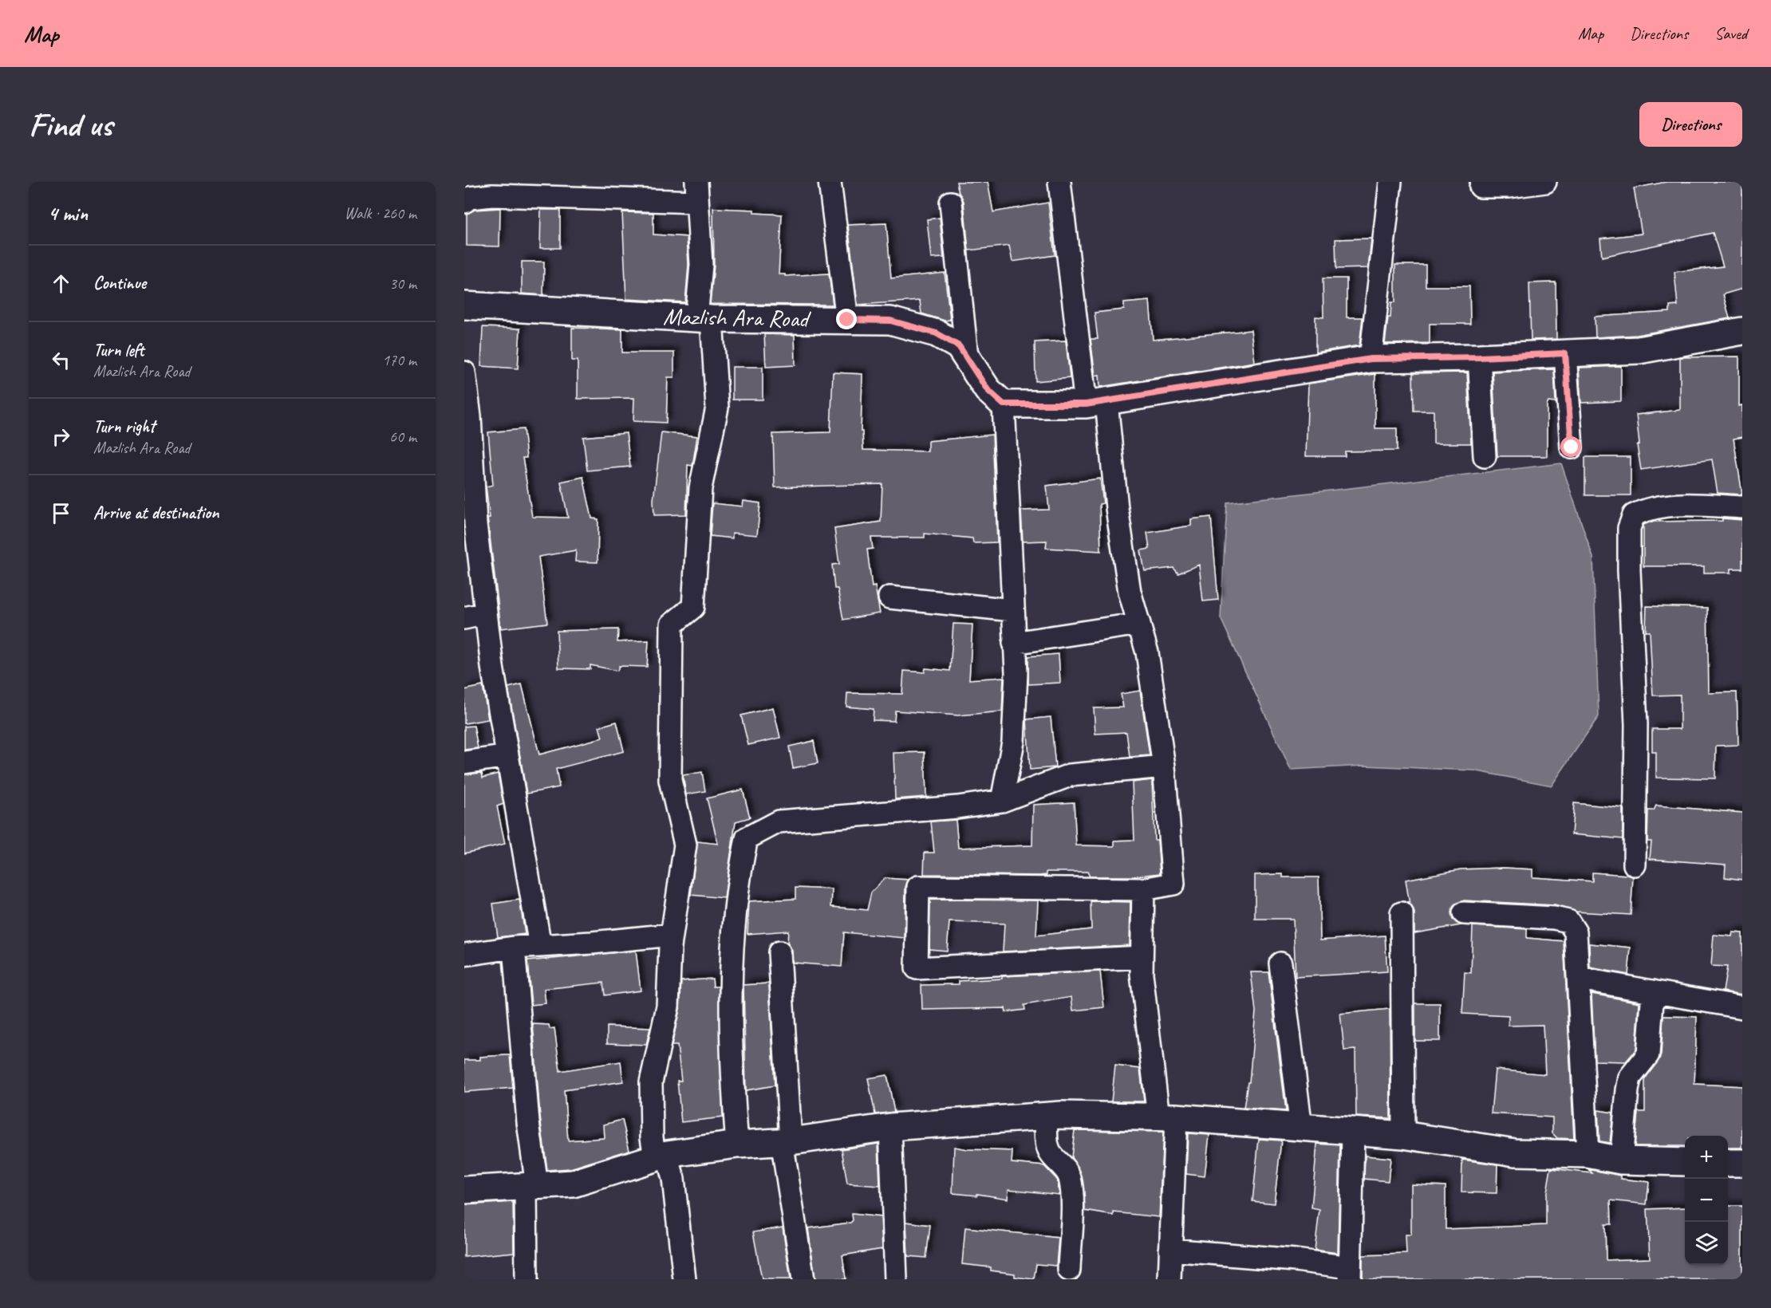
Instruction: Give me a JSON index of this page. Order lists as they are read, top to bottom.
{
  "streets": {
    "street": ["Mazlish Ara Road"]
  },
  "page": {
    "header": "Map",
    "nav": ["Map", "Directions", "Saved"],
    "buttons": "Directions",
    "title": "Find us",
    "heading": ["4 min", "Walk · 260 m"],
    "list": [
      ["Continue", "30 m"],
      ["Turn left", "Mazlish Ara Road", "170 m"],
      ["Turn right", "Mazlish Ara Road", "60 m"],
      "Arrive at destination"
    ],
    "map_buttons": ["+", "−"]
  }
}
